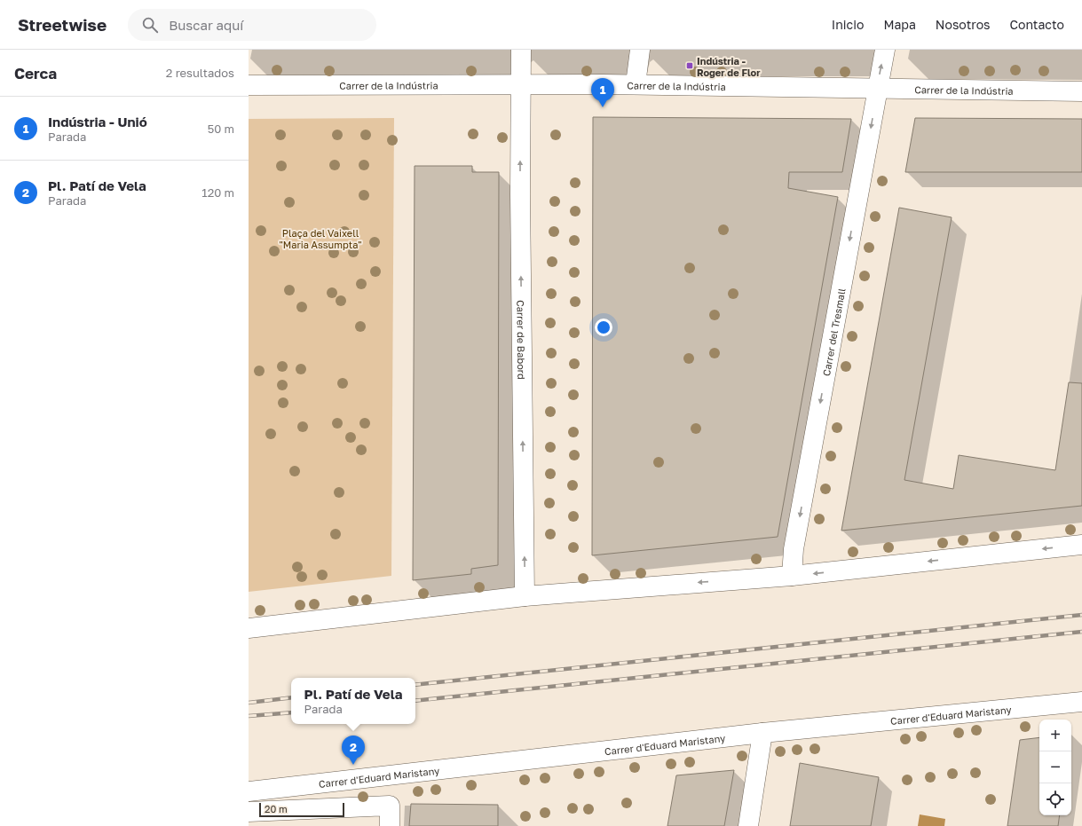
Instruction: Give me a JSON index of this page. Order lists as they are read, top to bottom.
{
  "streets": {
    "street": [
      "Carrer de la Indústria",
      "Carrer del Tresmall",
      "Carrer de Babord",
      "Carrer d'Eduard Maristany"
    ]
  },
  "crossings": [
    ["Carrer de la Indústria", "Carrer del Tresmall"],
    ["Carrer de la Indústria", "Carrer de Babord"]
  ],
  "one_way": ["Carrer del Tresmall", "Carrer de Babord"],
  "parks": ["Plaça del Vaixell \"Maria Assumpta\""],
  "places": {
    "transit": ["Indústria - Roger de Flor"]
  },
  "scale_bar": "20 m",
  "page": {
    "header": "Streetwise",
    "search": "Buscar aquí",
    "nav": [
      "Inicio",
      "Mapa",
      "Nosotros",
      "Contacto"
    ],
    "heading": ["Cerca", "2 resultados"],
    "pins": ["1", "2"],
    "list": [
      {
        "mark": "1",
        "name": "Indústria - Unió",
        "note": "Parada",
        "value": "50 m"
      },
      {
        "mark": "2",
        "name": "Pl. Patí de Vela",
        "note": "Parada",
        "value": "120 m"
      }
    ],
    "popup": ["Pl. Patí de Vela", "Parada"],
    "map_buttons": ["+", "−"],
    "scale": "20 m"
  }
}
